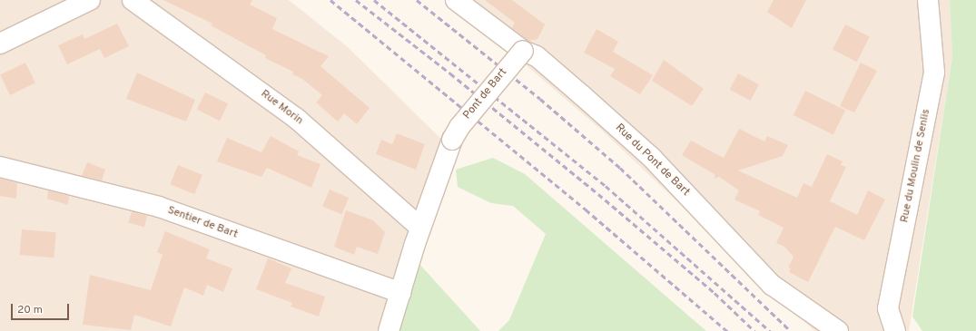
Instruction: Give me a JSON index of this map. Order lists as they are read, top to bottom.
{
  "streets": {
    "street": [
      "Pont de Bart",
      "Rue Morin",
      "Rue du Pont de Bart",
      "Rue du Moulin de Senlis",
      "Sentier de Bart"
    ]
  },
  "crossings": [
    ["Pont de Bart", "Rue Morin"],
    ["Pont de Bart", "Rue du Pont de Bart"]
  ],
  "scale_bar": "20 m"
}
